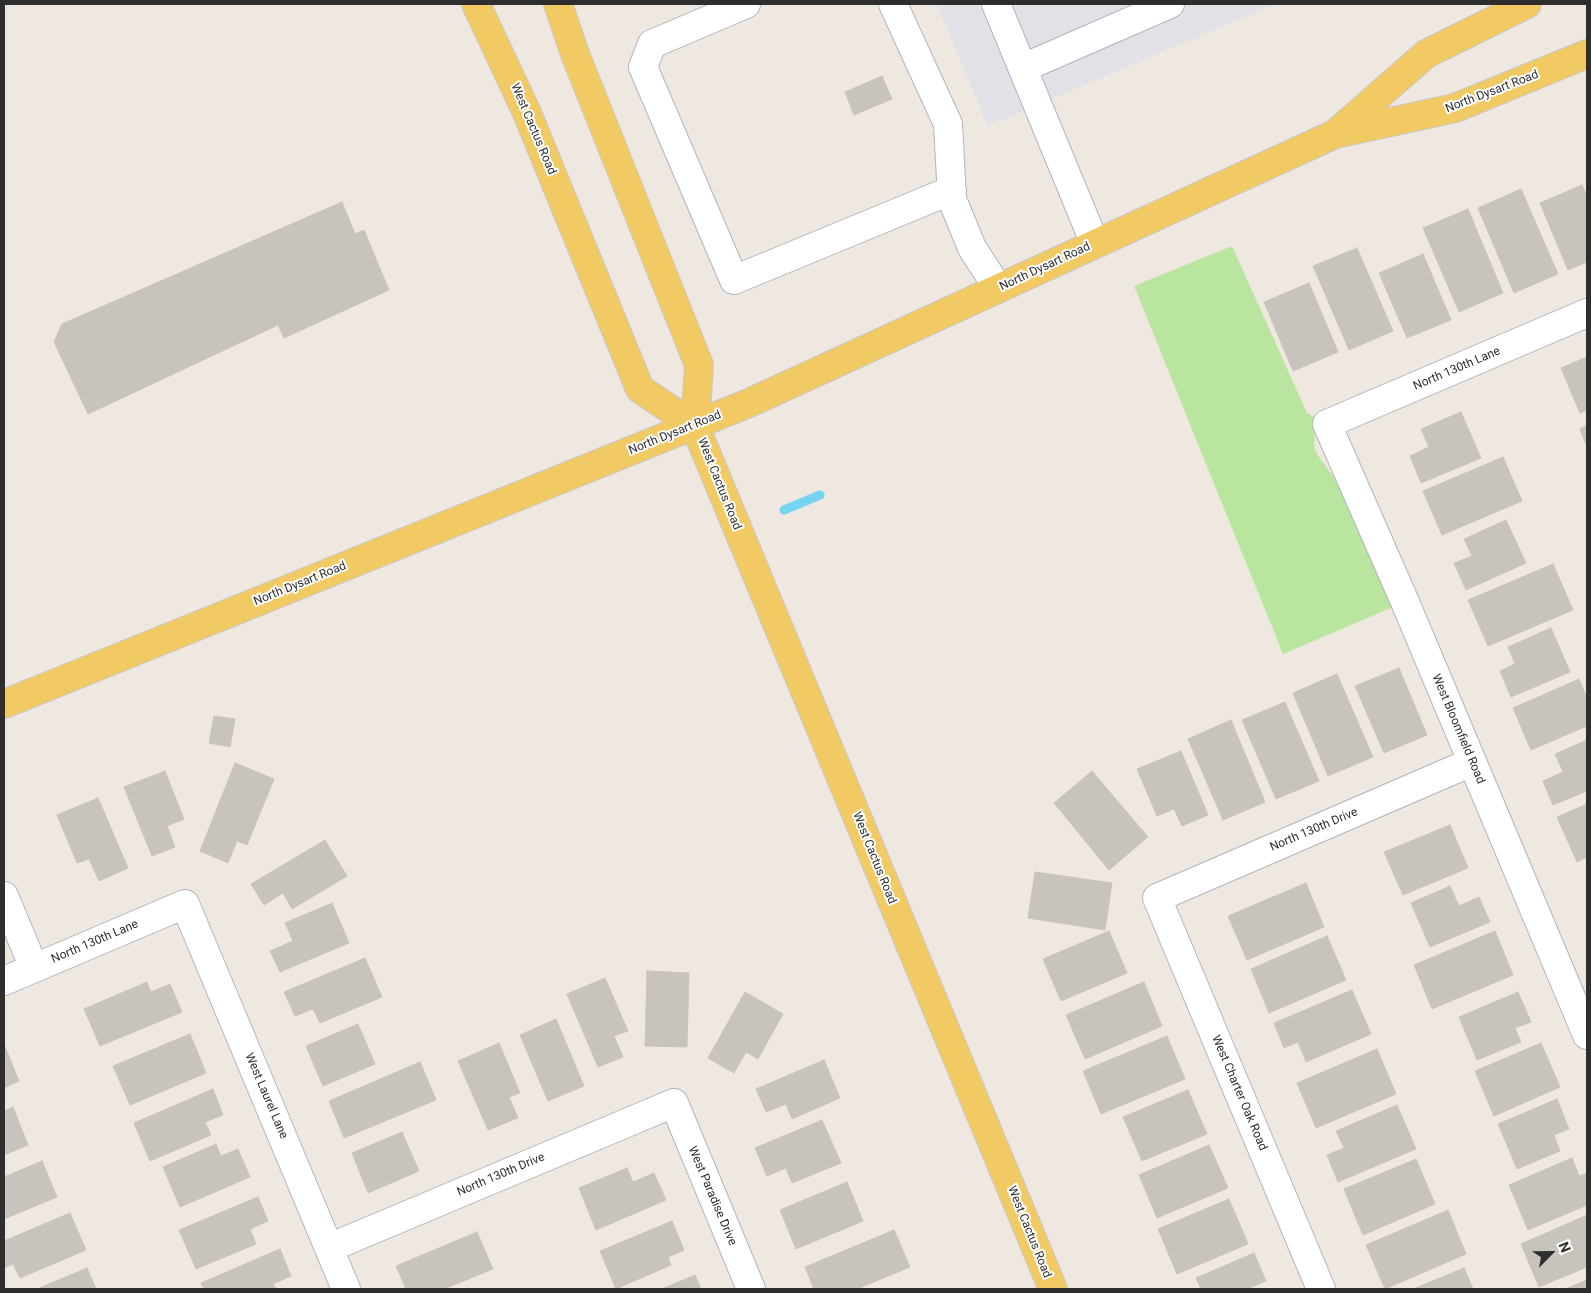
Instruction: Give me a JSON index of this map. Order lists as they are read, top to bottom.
{
  "streets": {
    "main road": ["North Dysart Road", "West Cactus Road"],
    "street": [
      "North 130th Lane",
      "West Bloomfield Road",
      "North 130th Drive",
      "West Charter Oak Road",
      "West Laurel Lane",
      "West Paradise Drive"
    ]
  },
  "crossings": [
    ["North Dysart Road", "West Cactus Road"],
    ["North 130th Lane", "West Bloomfield Road"],
    ["North 130th Lane", "West Laurel Lane"],
    ["West Bloomfield Road", "North 130th Drive"],
    ["North 130th Drive", "West Charter Oak Road"],
    ["North 130th Drive", "West Laurel Lane"],
    ["North 130th Drive", "West Paradise Drive"]
  ],
  "north": "top right"
}
